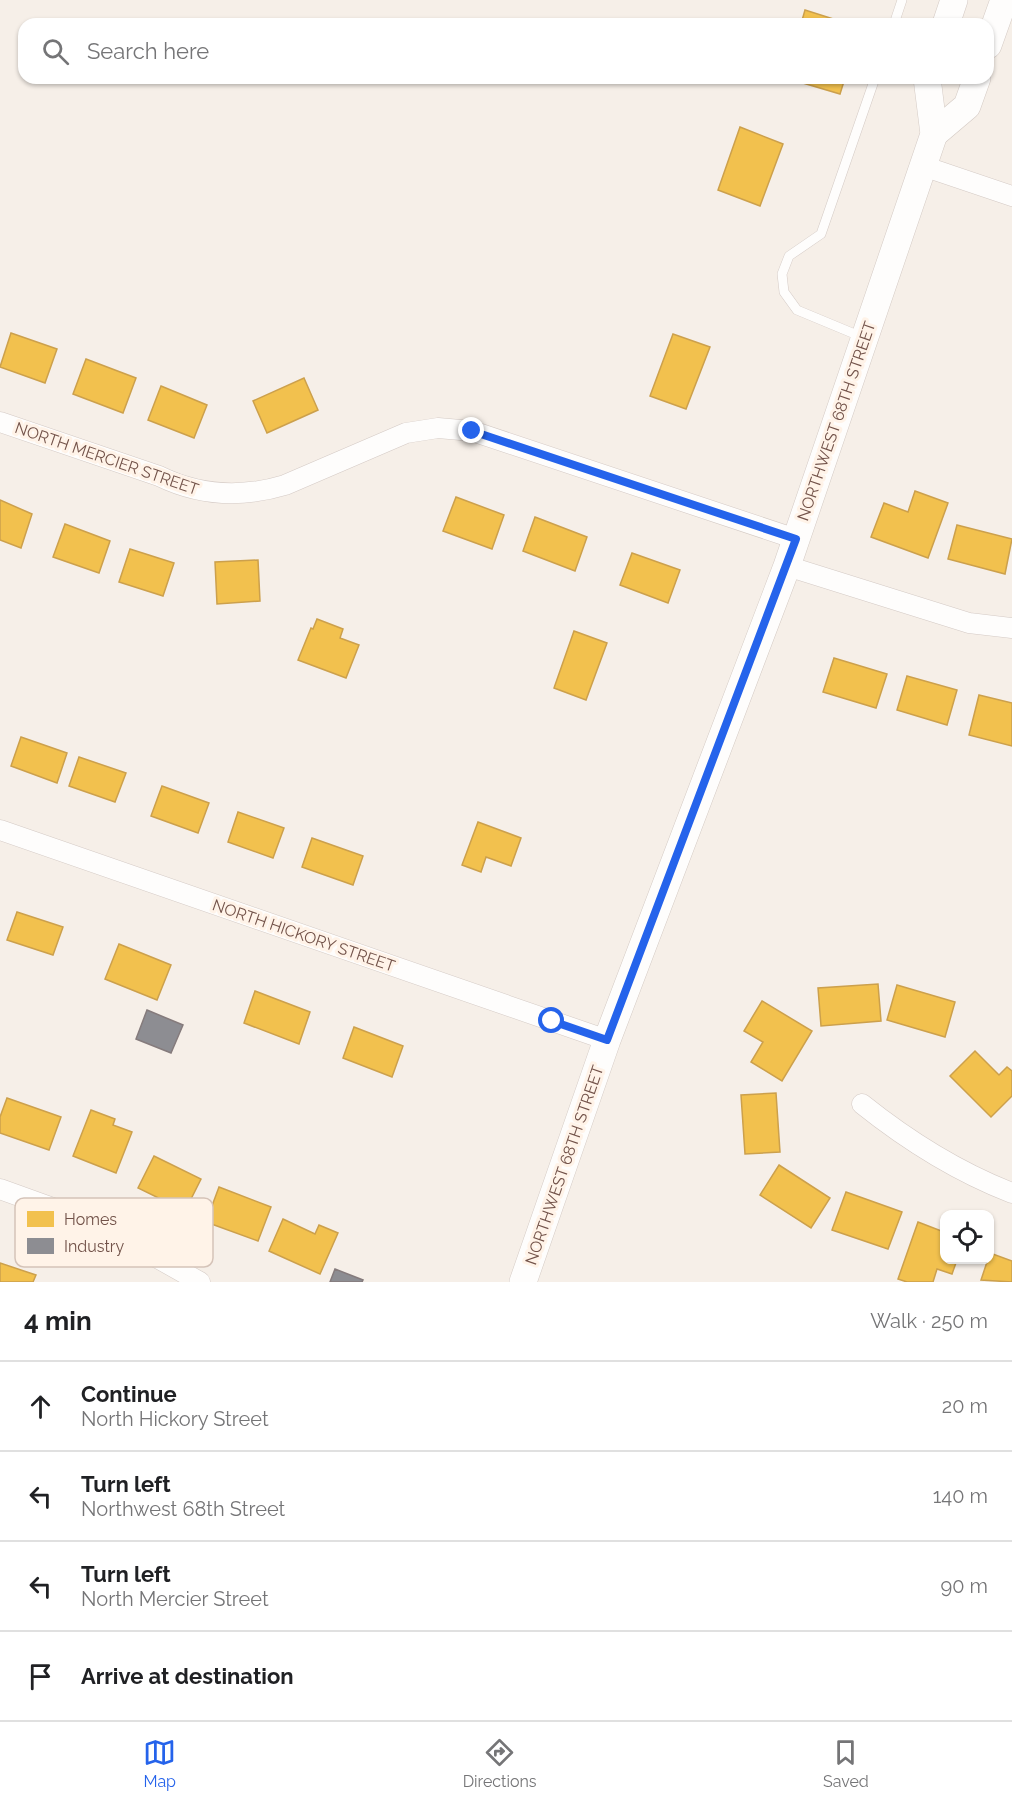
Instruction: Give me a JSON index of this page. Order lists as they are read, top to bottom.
{
  "streets": {
    "main road": ["NORTHWEST 68TH STREET"],
    "street": ["NORTH MERCIER STREET", "NORTH HICKORY STREET"]
  },
  "crossings": [
    ["NORTHWEST 68TH STREET", "NORTH MERCIER STREET"],
    ["NORTHWEST 68TH STREET", "NORTH HICKORY STREET"]
  ],
  "legend": ["Homes", "Industry"],
  "page": {
    "search": "Search here",
    "heading": ["4 min", "Walk · 250 m"],
    "list": [
      ["Continue", "North Hickory Street", "20 m"],
      ["Turn left", "Northwest 68th Street", "140 m"],
      ["Turn left", "North Mercier Street", "90 m"],
      "Arrive at destination"
    ],
    "nav": ["Map", "Directions", "Saved"]
  }
}
